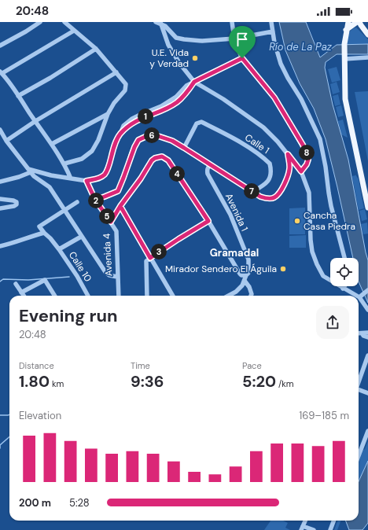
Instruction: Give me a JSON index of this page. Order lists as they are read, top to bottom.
{
  "streets": {
    "street": [
      "Calle 1",
      "Avenida 1",
      "Avenida 4",
      "Calle 10"
    ]
  },
  "crossings": [
    ["Calle 1", "Avenida 1"]
  ],
  "districts": ["Gramadal"],
  "water": ["Río de La Paz"],
  "places": ["U.E. Vida y Verdad", "Cancha Casa Piedra", "Mirador Sendero El Águila"],
  "page": {
    "status": "20:48",
    "pins": [
      "1",
      "6",
      "8",
      "4",
      "7",
      "2",
      "5",
      "3"
    ],
    "heading": ["Evening run", "20:48"],
    "stats": [
      ["Distance", "1.80 km"],
      ["Time", "9:36"],
      ["Pace", "5:20 /km"]
    ],
    "chart": ["Elevation", "169–185 m"],
    "list": [
      {
        "name": "200 m",
        "note": "5:28"
      }
    ]
  }
}
